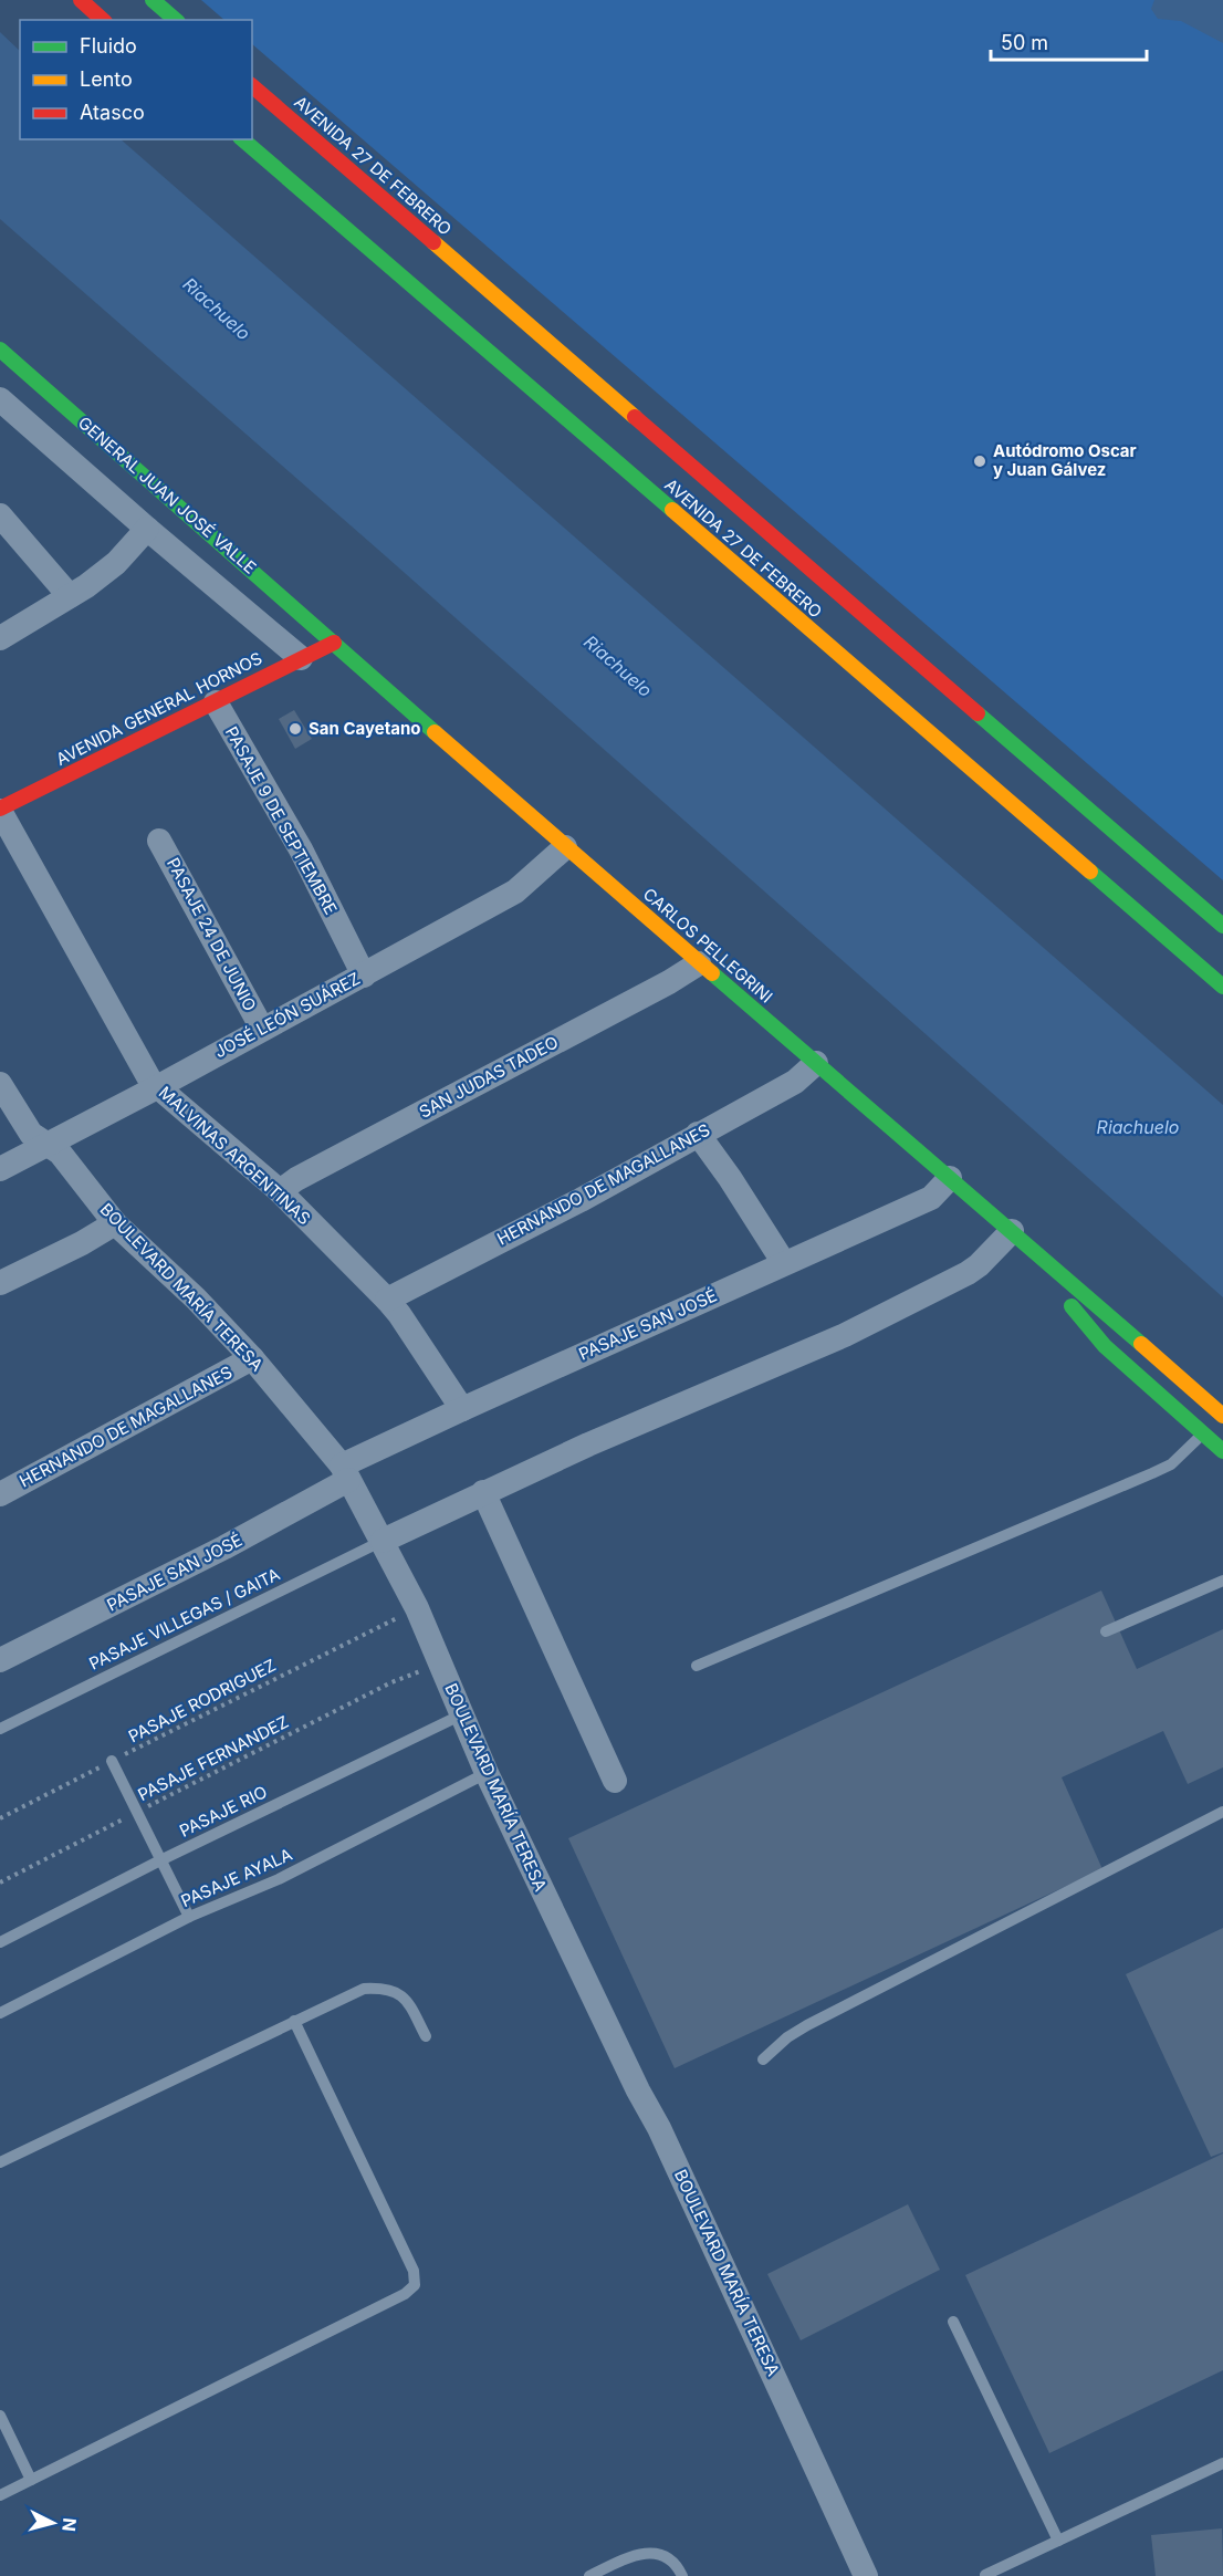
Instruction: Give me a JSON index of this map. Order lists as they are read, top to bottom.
{
  "streets": {
    "main road": [
      "AVENIDA 27 DE FEBRERO",
      "GENERAL JUAN JOSÉ VALLE",
      "AVENIDA GENERAL HORNOS",
      "CARLOS PELLEGRINI"
    ],
    "street": [
      "PASAJE 9 DE SEPTIEMBRE",
      "PASAJE 24 DE JUNIO",
      "JOSÉ LEÓN SUÁREZ",
      "SAN JUDAS TADEO",
      "MALVINAS ARGENTINAS",
      "HERNANDO DE MAGALLANES",
      "BOULEVARD MARÍA TERESA",
      "PASAJE SAN JOSÉ"
    ],
    "lane": ["PASAJE VILLEGAS / GAITA", "PASAJE RIO", "PASAJE AYALA"],
    "path": ["PASAJE RODRIGUEZ", "PASAJE FERNANDEZ"]
  },
  "crossings": [
    ["GENERAL JUAN JOSÉ VALLE", "AVENIDA GENERAL HORNOS"],
    ["GENERAL JUAN JOSÉ VALLE", "CARLOS PELLEGRINI"],
    ["AVENIDA GENERAL HORNOS", "PASAJE 9 DE SEPTIEMBRE"],
    ["AVENIDA GENERAL HORNOS", "CARLOS PELLEGRINI"],
    ["AVENIDA GENERAL HORNOS", "MALVINAS ARGENTINAS"],
    ["PASAJE 9 DE SEPTIEMBRE", "JOSÉ LEÓN SUÁREZ"],
    ["PASAJE 24 DE JUNIO", "JOSÉ LEÓN SUÁREZ"],
    ["CARLOS PELLEGRINI", "JOSÉ LEÓN SUÁREZ"],
    ["CARLOS PELLEGRINI", "SAN JUDAS TADEO"],
    ["CARLOS PELLEGRINI", "HERNANDO DE MAGALLANES"],
    ["CARLOS PELLEGRINI", "PASAJE SAN JOSÉ"],
    ["JOSÉ LEÓN SUÁREZ", "MALVINAS ARGENTINAS"],
    ["JOSÉ LEÓN SUÁREZ", "BOULEVARD MARÍA TERESA"],
    ["SAN JUDAS TADEO", "MALVINAS ARGENTINAS"],
    ["MALVINAS ARGENTINAS", "HERNANDO DE MAGALLANES"],
    ["MALVINAS ARGENTINAS", "PASAJE SAN JOSÉ"],
    ["HERNANDO DE MAGALLANES", "BOULEVARD MARÍA TERESA"],
    ["BOULEVARD MARÍA TERESA", "PASAJE SAN JOSÉ"],
    ["BOULEVARD MARÍA TERESA", "PASAJE VILLEGAS / GAITA"],
    ["BOULEVARD MARÍA TERESA", "PASAJE RODRIGUEZ"],
    ["BOULEVARD MARÍA TERESA", "PASAJE FERNANDEZ"],
    ["BOULEVARD MARÍA TERESA", "PASAJE RIO"],
    ["BOULEVARD MARÍA TERESA", "PASAJE AYALA"]
  ],
  "water": ["Riachuelo"],
  "places": ["Autódromo Oscar y Juan Gálvez", "San Cayetano"],
  "legend": ["Fluido", "Lento", "Atasco"],
  "scale_bar": "50 m",
  "north": "right"
}
